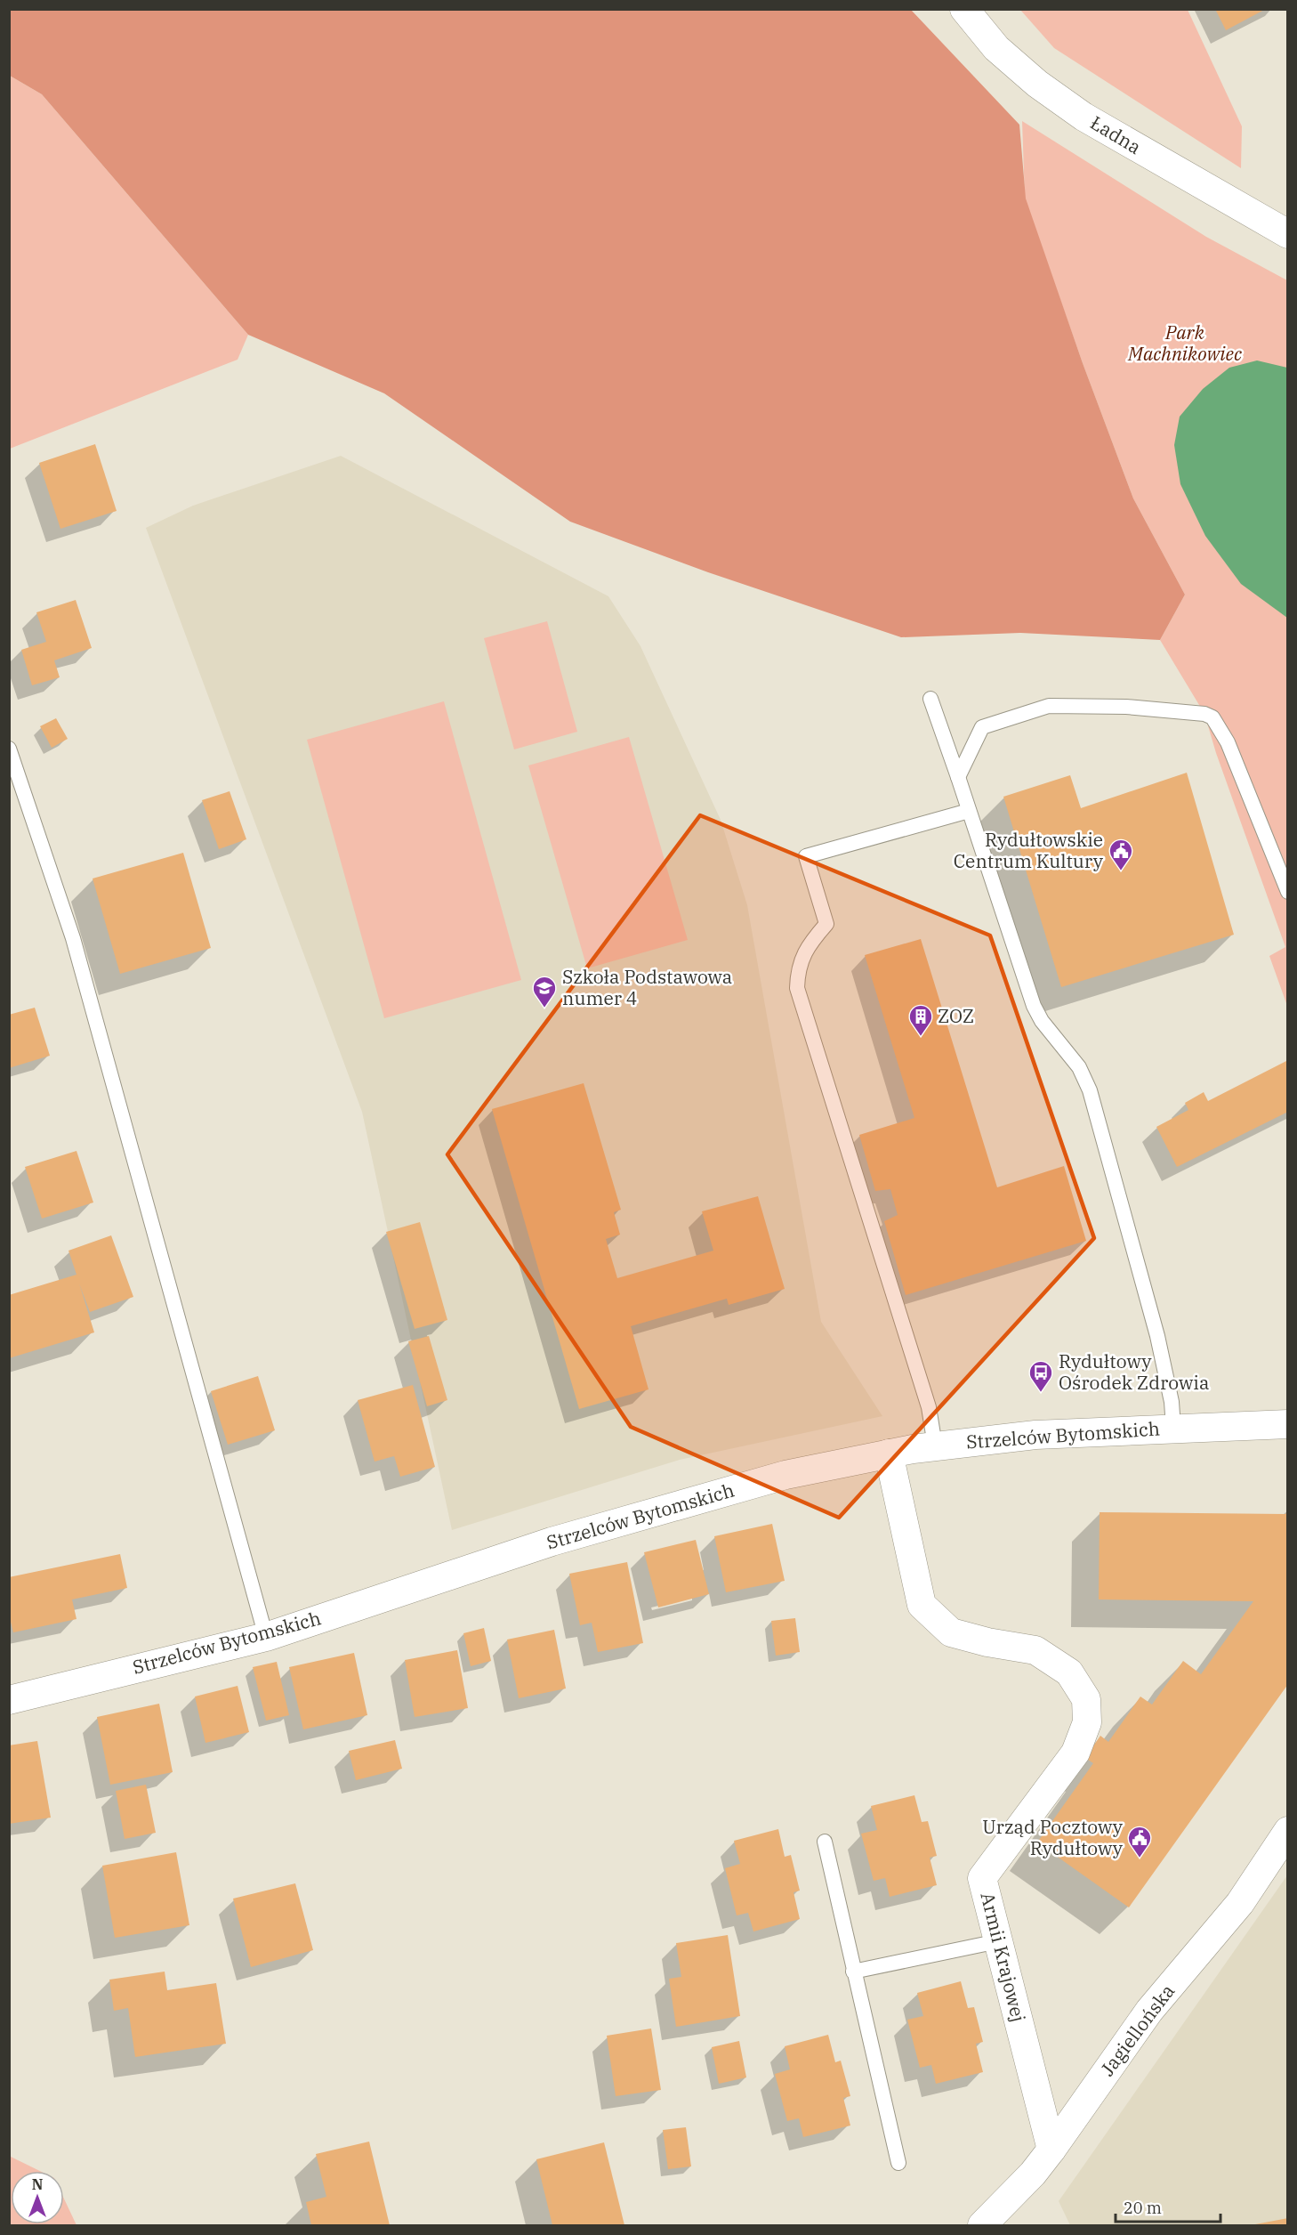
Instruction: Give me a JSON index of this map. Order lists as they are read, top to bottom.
{
  "streets": {
    "street": [
      "Ładna",
      "Strzelców Bytomskich",
      "Armii Krajowej",
      "Jagiellońska"
    ]
  },
  "crossings": [
    ["Strzelców Bytomskich", "Armii Krajowej"],
    ["Armii Krajowej", "Jagiellońska"]
  ],
  "parks": ["Park Machnikowiec"],
  "places": {
    "public building": ["Rydułtowskie Centrum Kultury", "Urząd Pocztowy Rydułtowy"],
    "school or university": ["Szkoła Podstawowa numer 4"],
    "building": ["ZOZ"],
    "bus stop": ["Rydułtowy Ośrodek Zdrowia"]
  },
  "scale_bar": "20 m",
  "north": "top"
}
